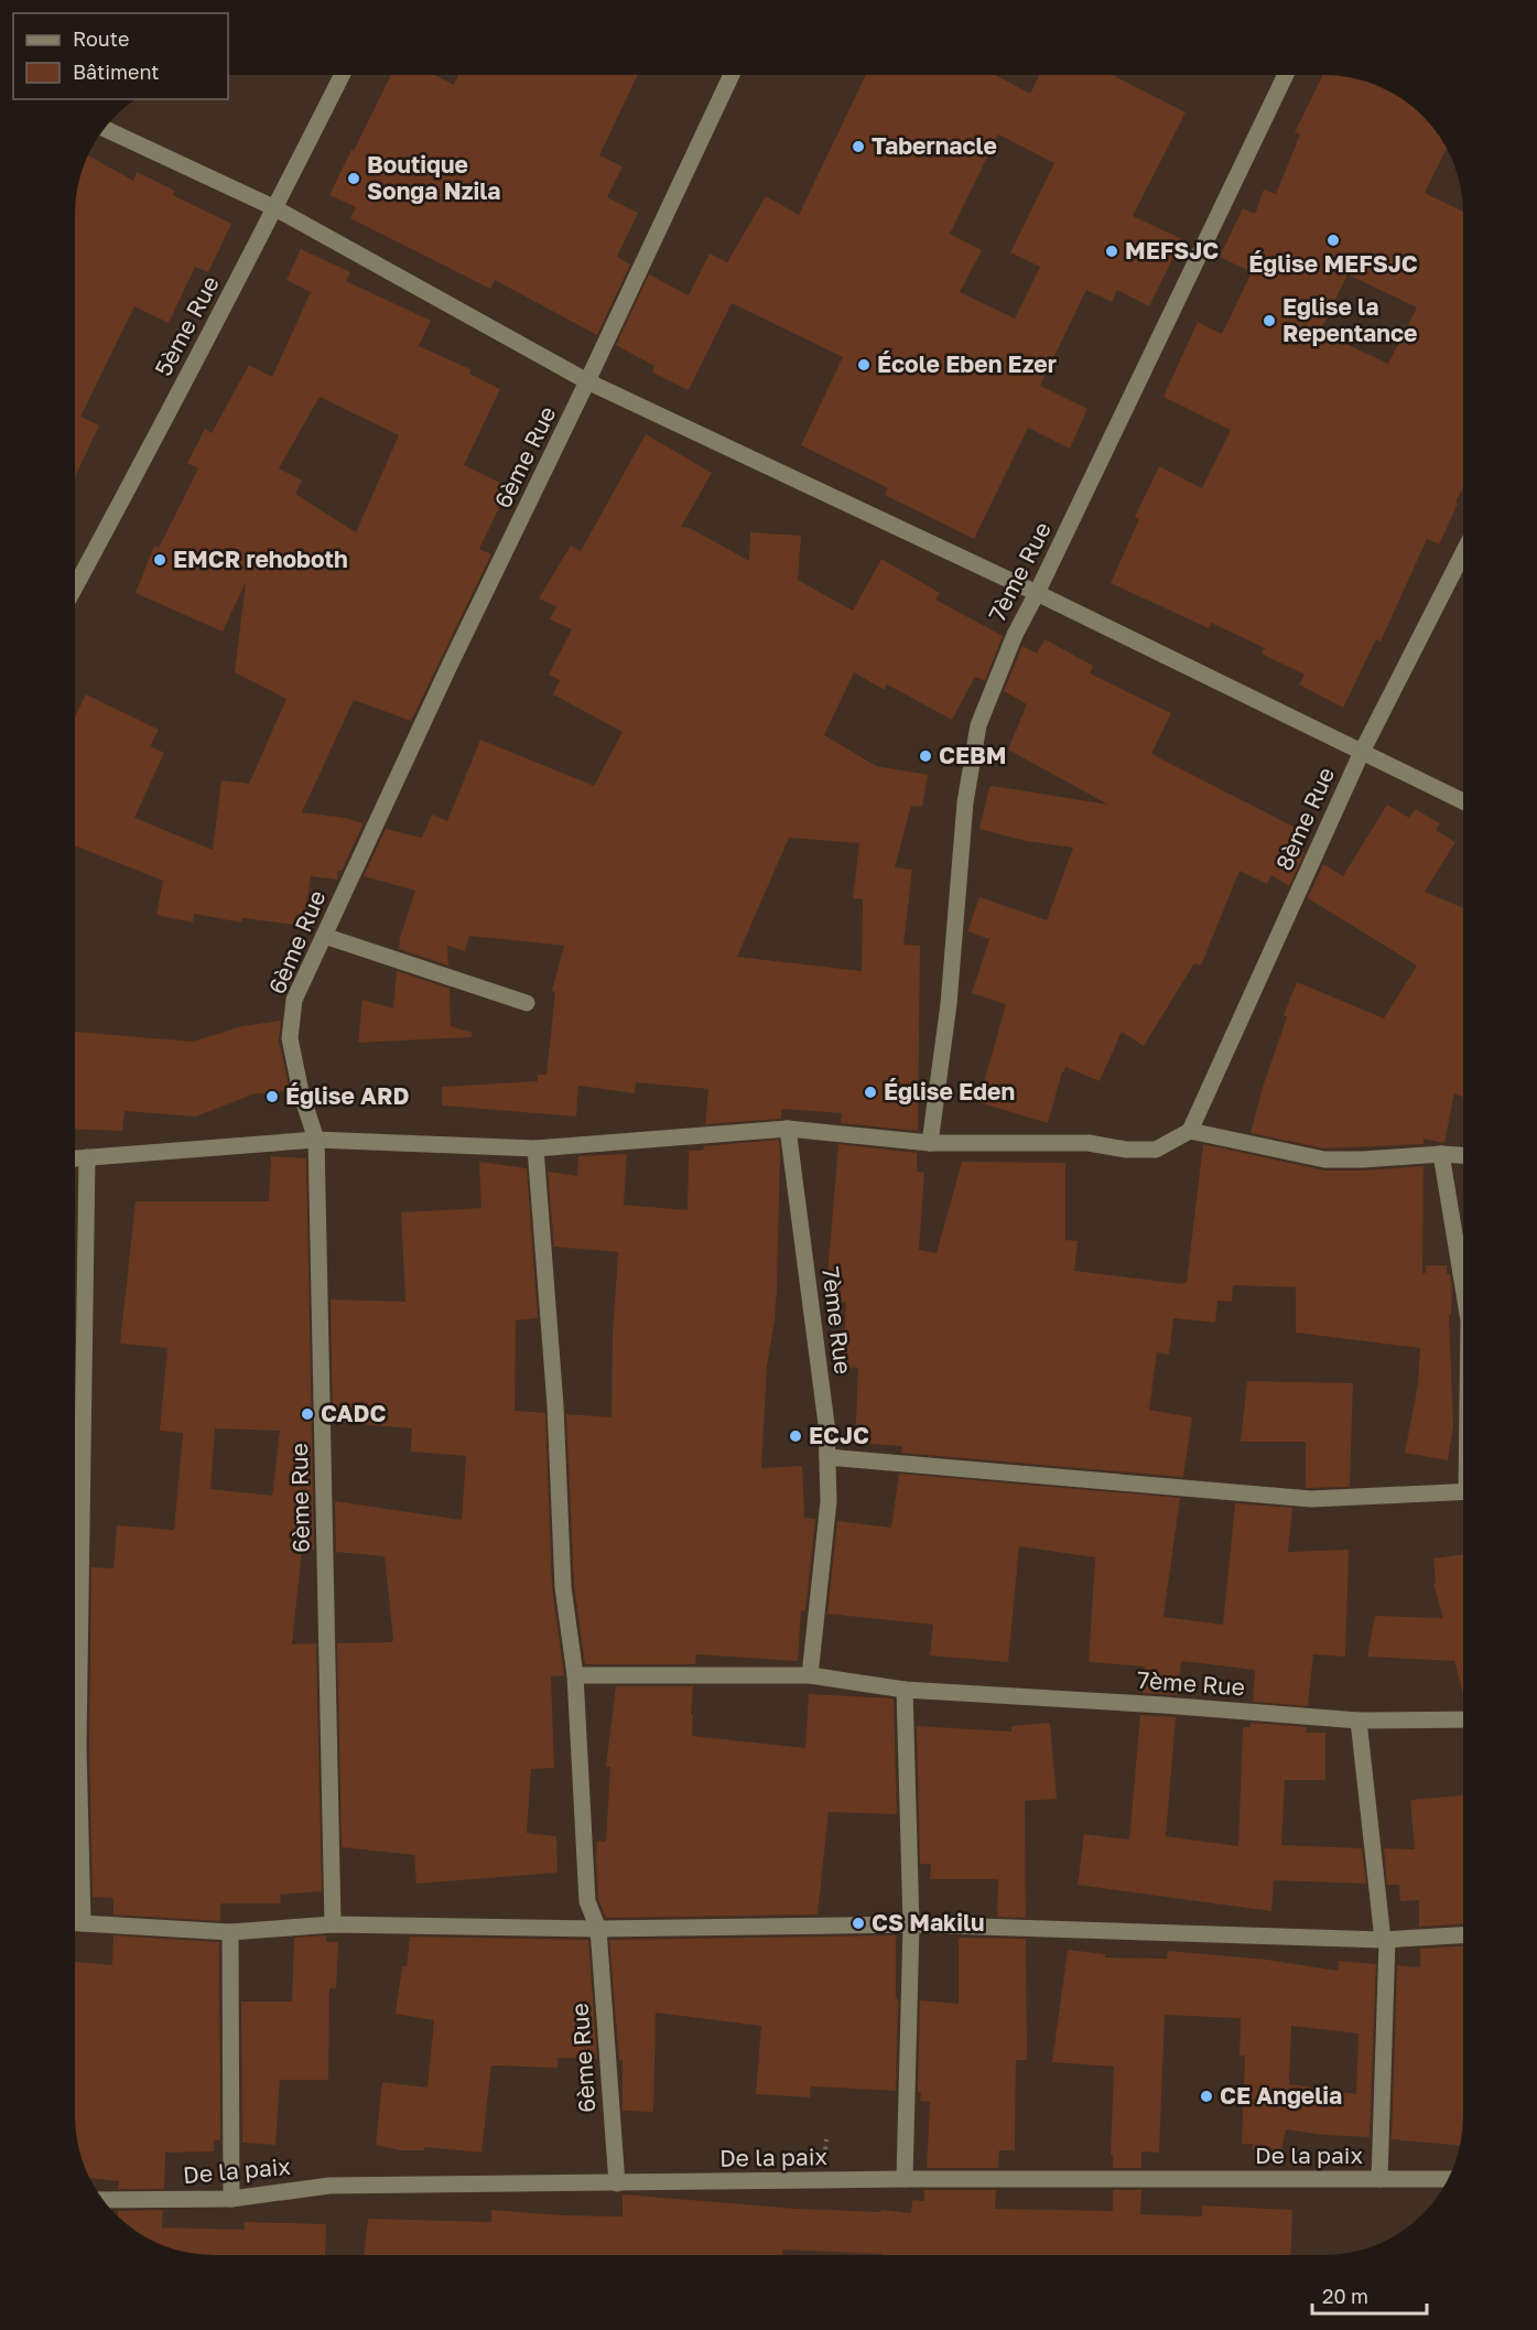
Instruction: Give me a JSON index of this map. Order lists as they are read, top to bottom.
{
  "streets": {
    "street": [
      "5ème Rue",
      "6ème Rue",
      "7ème Rue",
      "8ème Rue",
      "De la paix"
    ]
  },
  "crossings": [
    ["6ème Rue", "7ème Rue"],
    ["6ème Rue", "De la paix"]
  ],
  "places": [
    "Tabernacle",
    "Boutique Songa Nzila",
    "Église MEFSJC",
    "MEFSJC",
    "Eglise la Repentance",
    "École Eben Ezer",
    "EMCR rehoboth",
    "CEBM",
    "Église Eden",
    "Église ARD",
    "CADC",
    "ECJC",
    "CS Makilu",
    "CE Angelia"
  ],
  "legend": ["Route", "Bâtiment"],
  "scale_bar": "20 m"
}
